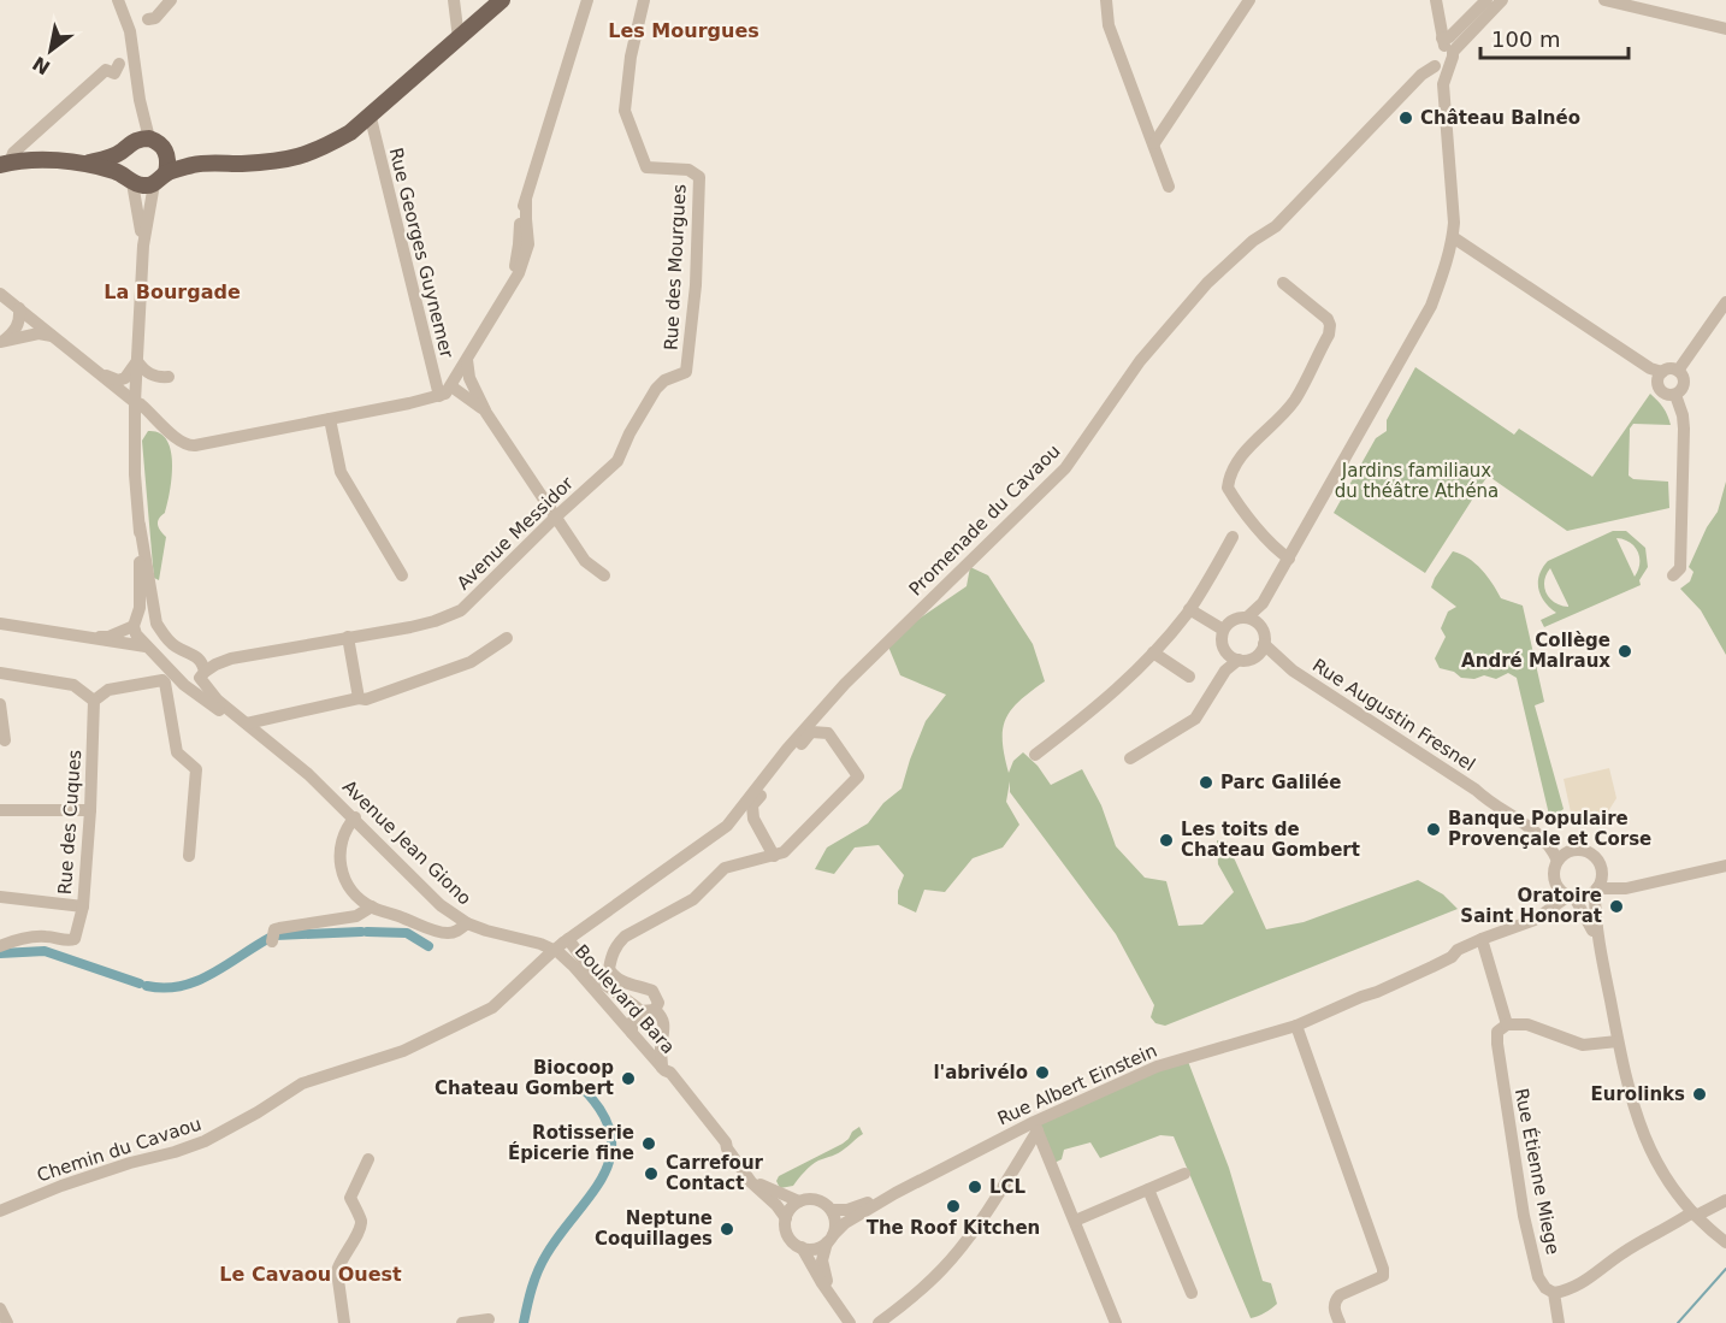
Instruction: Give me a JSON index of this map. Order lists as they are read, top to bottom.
{
  "streets": {
    "street": [
      "Rue Georges Guynemer",
      "Rue des Mourgues",
      "Promenade du Cavaou",
      "Avenue Messidor",
      "Rue Augustin Fresnel",
      "Rue des Cuques",
      "Avenue Jean Giono",
      "Boulevard Bara",
      "Rue Albert Einstein",
      "Chemin du Cavaou",
      "Rue Étienne Miege"
    ]
  },
  "crossings": [
    ["Rue des Mourgues", "Avenue Messidor"],
    ["Promenade du Cavaou", "Avenue Jean Giono"],
    ["Promenade du Cavaou", "Boulevard Bara"],
    ["Promenade du Cavaou", "Chemin du Cavaou"],
    ["Avenue Messidor", "Avenue Jean Giono"],
    ["Rue Augustin Fresnel", "Rue Albert Einstein"],
    ["Avenue Jean Giono", "Boulevard Bara"],
    ["Avenue Jean Giono", "Chemin du Cavaou"],
    ["Boulevard Bara", "Rue Albert Einstein"],
    ["Boulevard Bara", "Chemin du Cavaou"]
  ],
  "districts": ["Les Mourgues", "La Bourgade", "Le Cavaou Ouest"],
  "parks": ["Jardins familiaux du théâtre Athéna"],
  "places": [
    "Château Balnéo",
    "Collège André Malraux",
    "Parc Galilée",
    "Banque Populaire Provençale et Corse",
    "Les toits de Chateau Gombert",
    "Oratoire Saint Honorat",
    "l'abrivélo",
    "Biocoop Chateau Gombert",
    "Eurolinks",
    "Rotisserie Épicerie fine",
    "Carrefour Contact",
    "LCL",
    "The Roof Kitchen",
    "Neptune Coquillages"
  ],
  "scale_bar": "100 m",
  "north": "bottom left"
}
